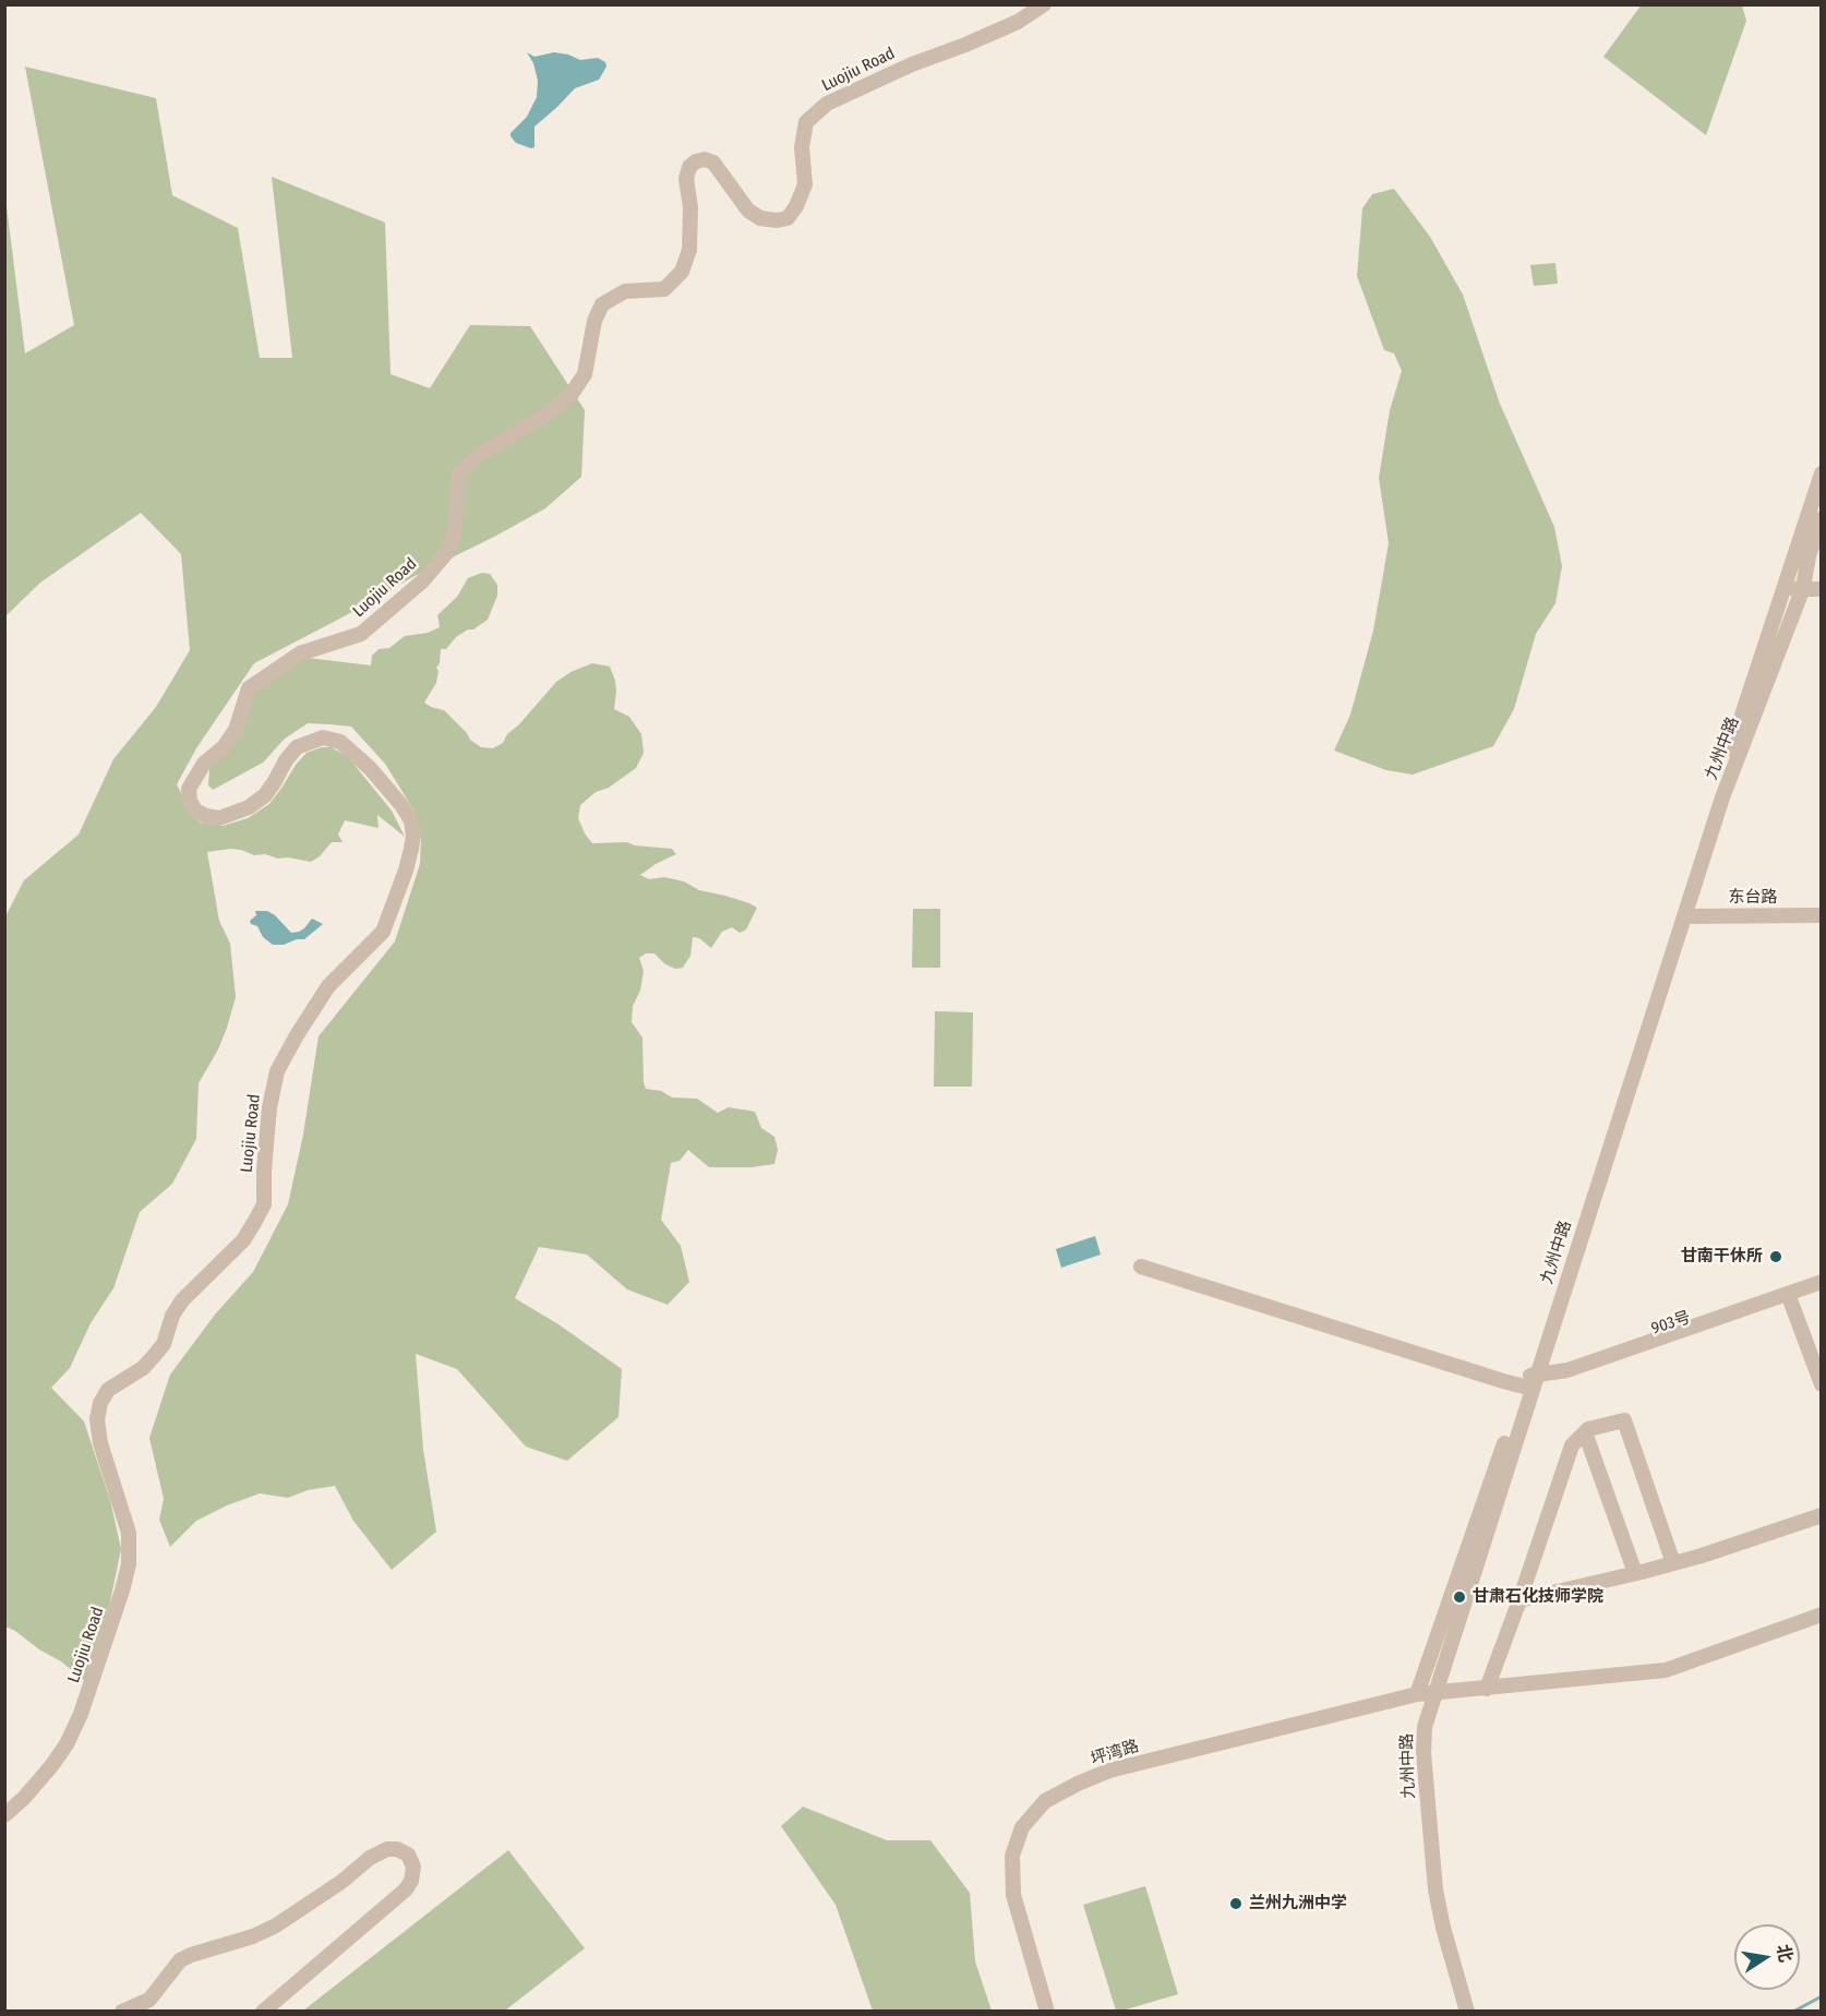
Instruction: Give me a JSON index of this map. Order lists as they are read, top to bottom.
{
  "streets": {
    "street": [
      "Luojiu Road",
      "九州中路",
      "东台路",
      "903号",
      "坪湾路"
    ]
  },
  "crossings": [
    ["九州中路", "东台路"],
    ["九州中路", "903号"],
    ["九州中路", "坪湾路"]
  ],
  "places": ["甘南干休所", "甘肃石化技师学院", "兰州九洲中学"],
  "north": "right"
}
